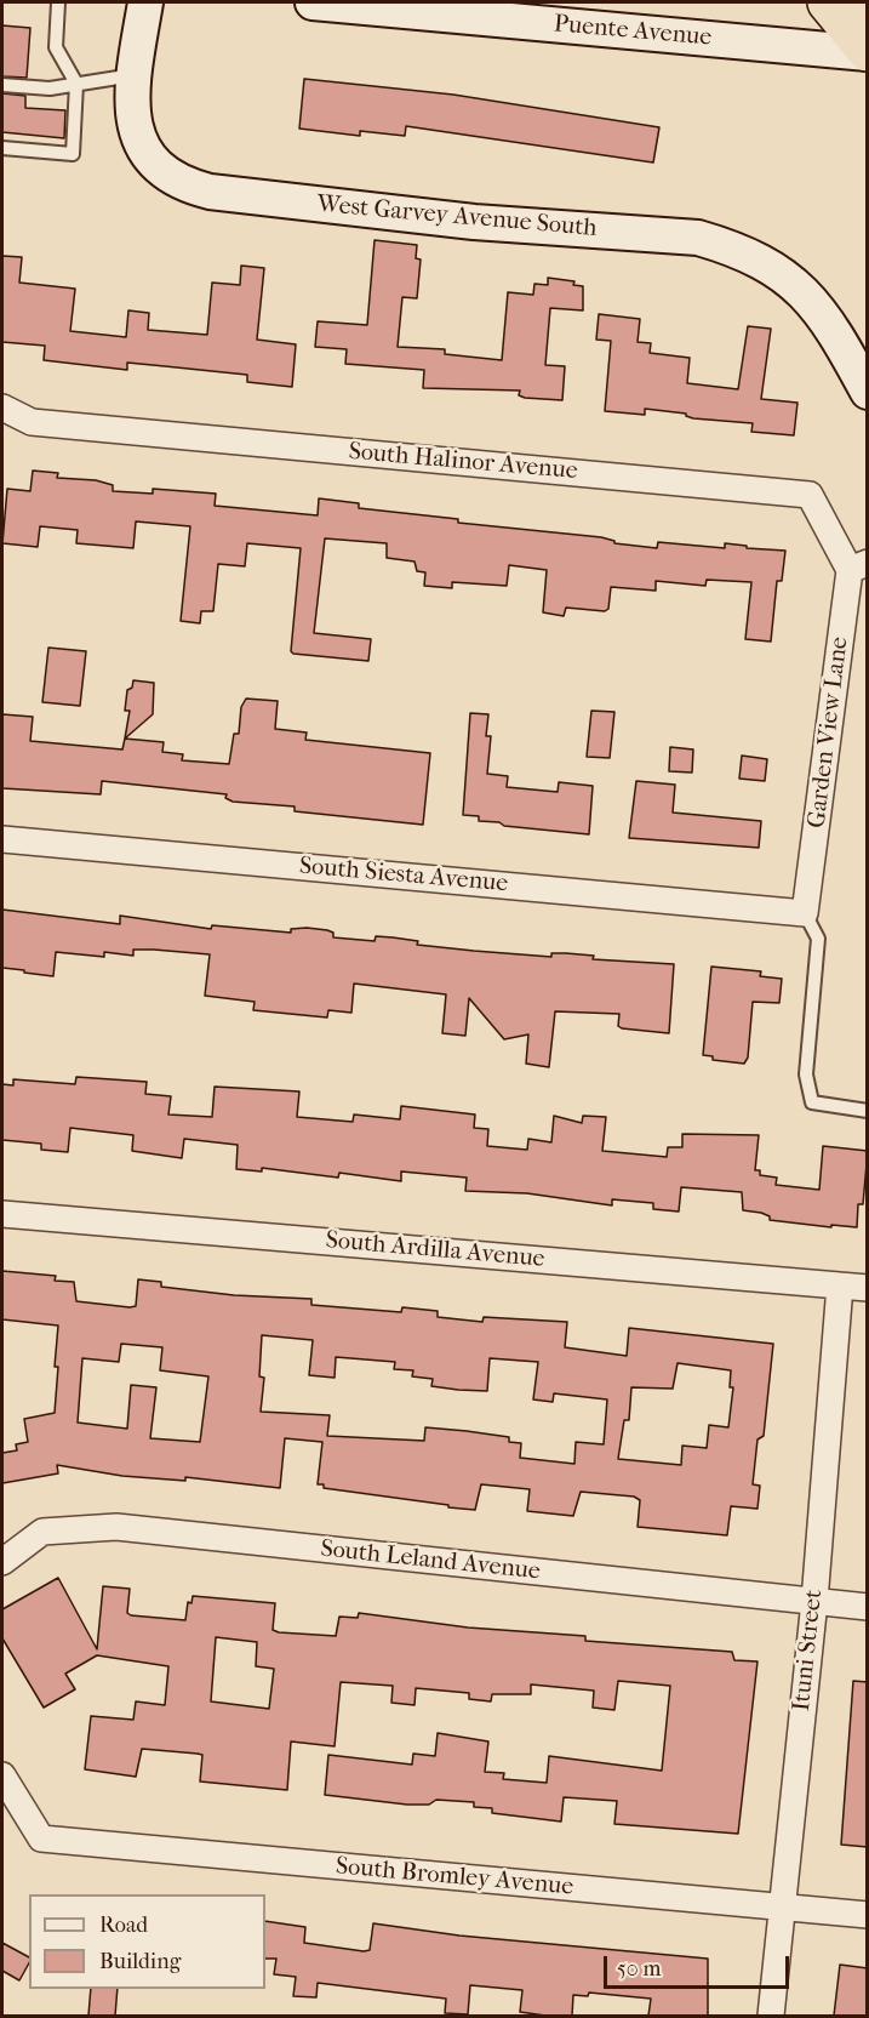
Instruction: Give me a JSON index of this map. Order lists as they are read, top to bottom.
{
  "streets": {
    "main road": ["Puente Avenue", "West Garvey Avenue South"],
    "street": [
      "South Halinor Avenue",
      "Garden View Lane",
      "South Siesta Avenue",
      "South Ardilla Avenue",
      "South Leland Avenue",
      "Ituni Street",
      "South Bromley Avenue"
    ]
  },
  "crossings": [
    ["South Halinor Avenue", "Garden View Lane"],
    ["Garden View Lane", "South Siesta Avenue"],
    ["South Ardilla Avenue", "Ituni Street"],
    ["South Leland Avenue", "Ituni Street"],
    ["Ituni Street", "South Bromley Avenue"]
  ],
  "legend": ["Road", "Building"],
  "scale_bar": "50 m"
}
